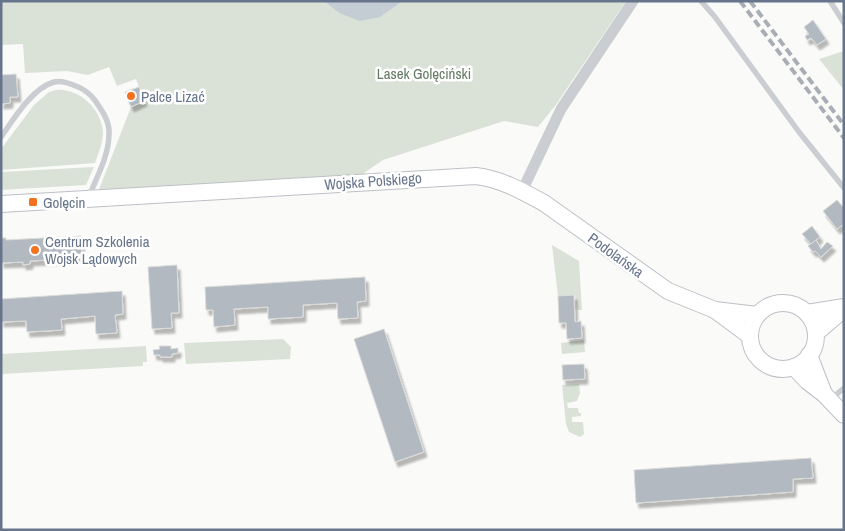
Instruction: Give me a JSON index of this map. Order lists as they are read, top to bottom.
{
  "streets": {
    "street": ["Wojska Polskiego", "Podolańska"]
  },
  "crossings": [
    ["Wojska Polskiego", "Podolańska"]
  ],
  "parks": ["Lasek Golęciński"],
  "places": {
    "other": ["Palce Lizać", "Centrum Szkolenia Wojsk Lądowych"],
    "transit": ["Golęcin"]
  }
}
